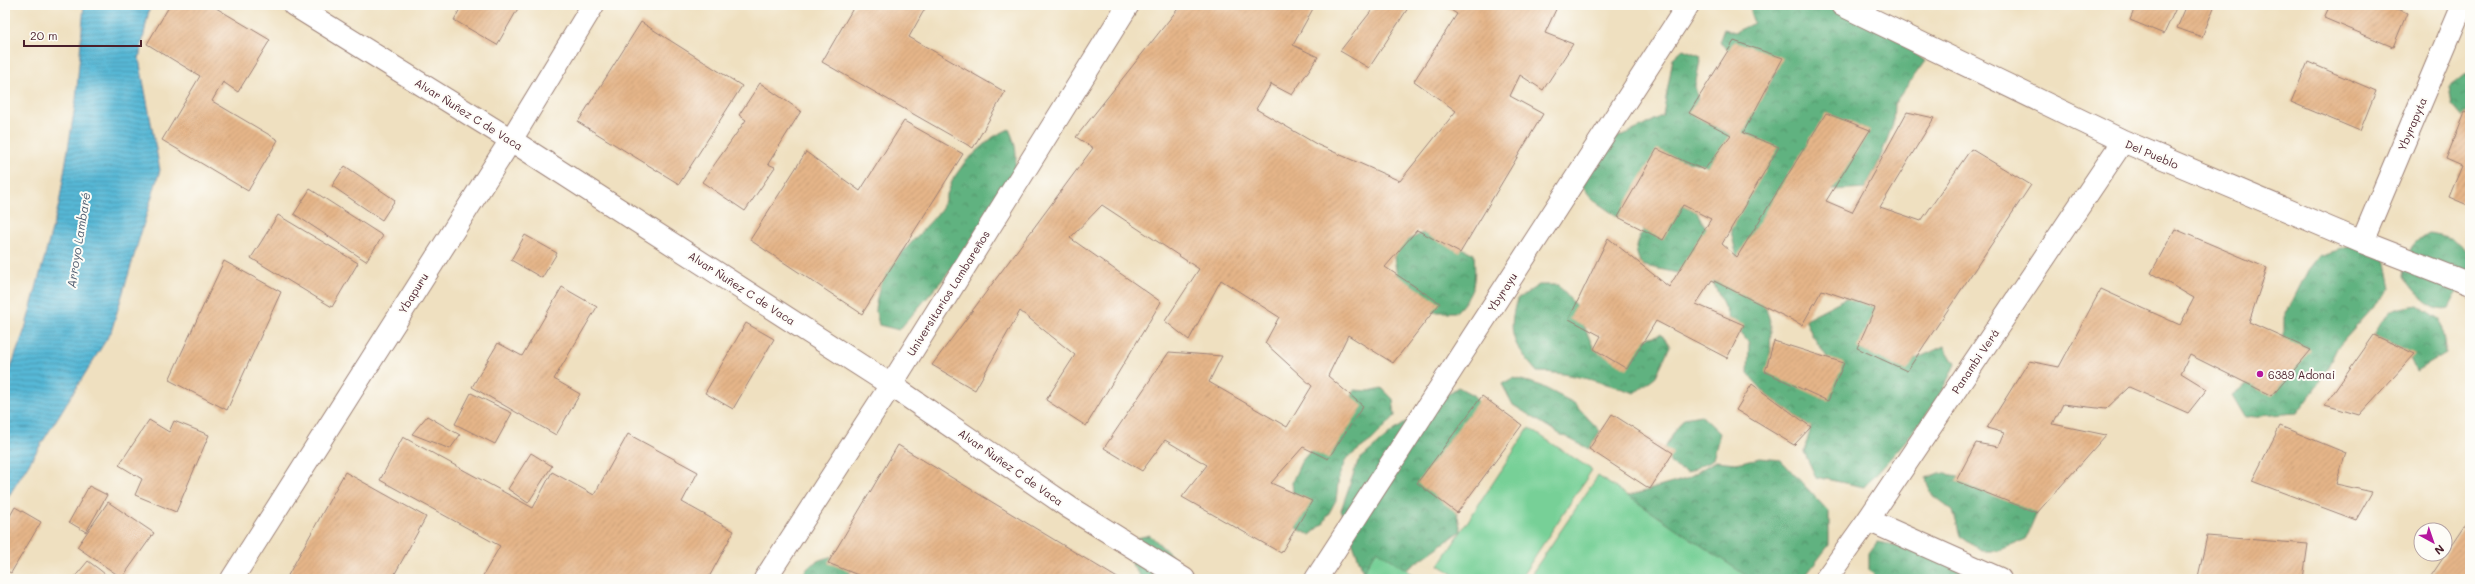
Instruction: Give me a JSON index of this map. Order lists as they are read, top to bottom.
{
  "streets": {
    "street": [
      "Alvar Ñuñez C de Vaca",
      "Ybyrapyta",
      "Del Pueblo",
      "Ybyrayu",
      "Ybapuru",
      "Universitarios Lambareños",
      "Panambi Verá"
    ]
  },
  "crossings": [
    ["Alvar Ñuñez C de Vaca", "Ybapuru"],
    ["Alvar Ñuñez C de Vaca", "Universitarios Lambareños"],
    ["Ybyrapyta", "Del Pueblo"],
    ["Del Pueblo", "Panambi Verá"]
  ],
  "water": ["Arroyo Lambaré"],
  "places": ["6389 Adonai"],
  "scale_bar": "20 m",
  "north": "bottom right"
}
